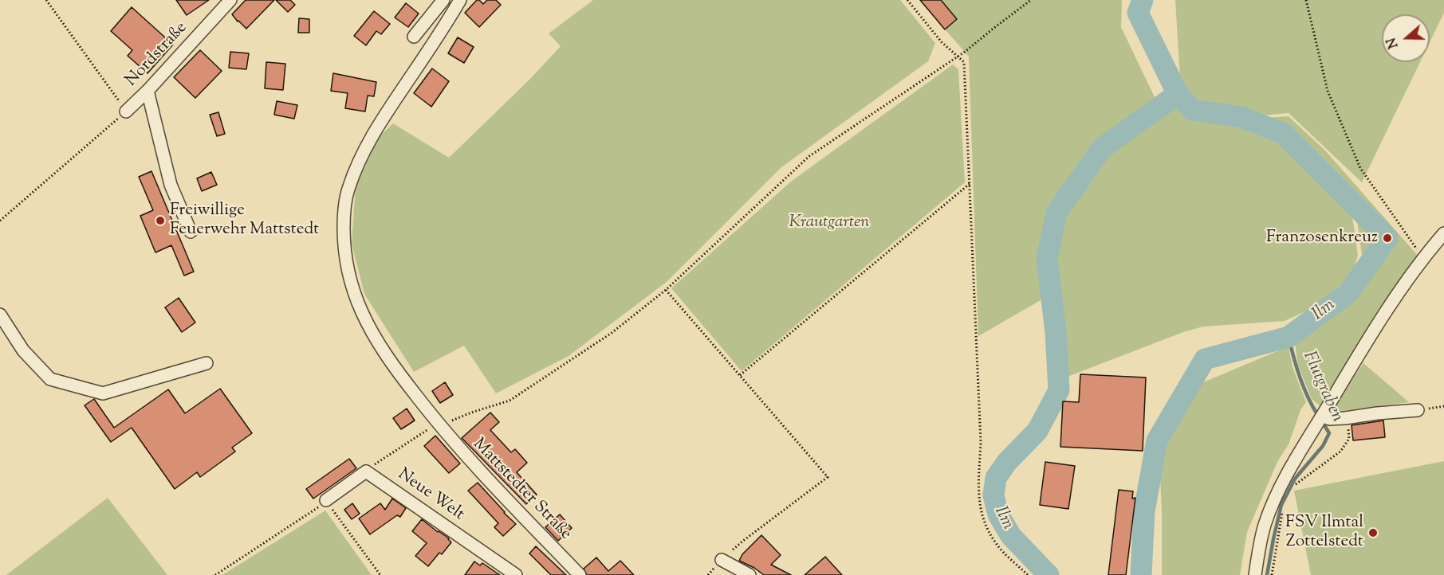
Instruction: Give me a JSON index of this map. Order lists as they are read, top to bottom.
{
  "streets": {
    "street": ["Nordstraße", "Mattstedter Straße", "Neue Welt"]
  },
  "water": ["Ilm", "Flutgraben"],
  "parks": ["Krautgarten"],
  "places": ["Freiwillige Feuerwehr Mattstedt", "Franzosenkreuz", "FSV Ilmtal Zottelstedt"],
  "north": "left"
}
